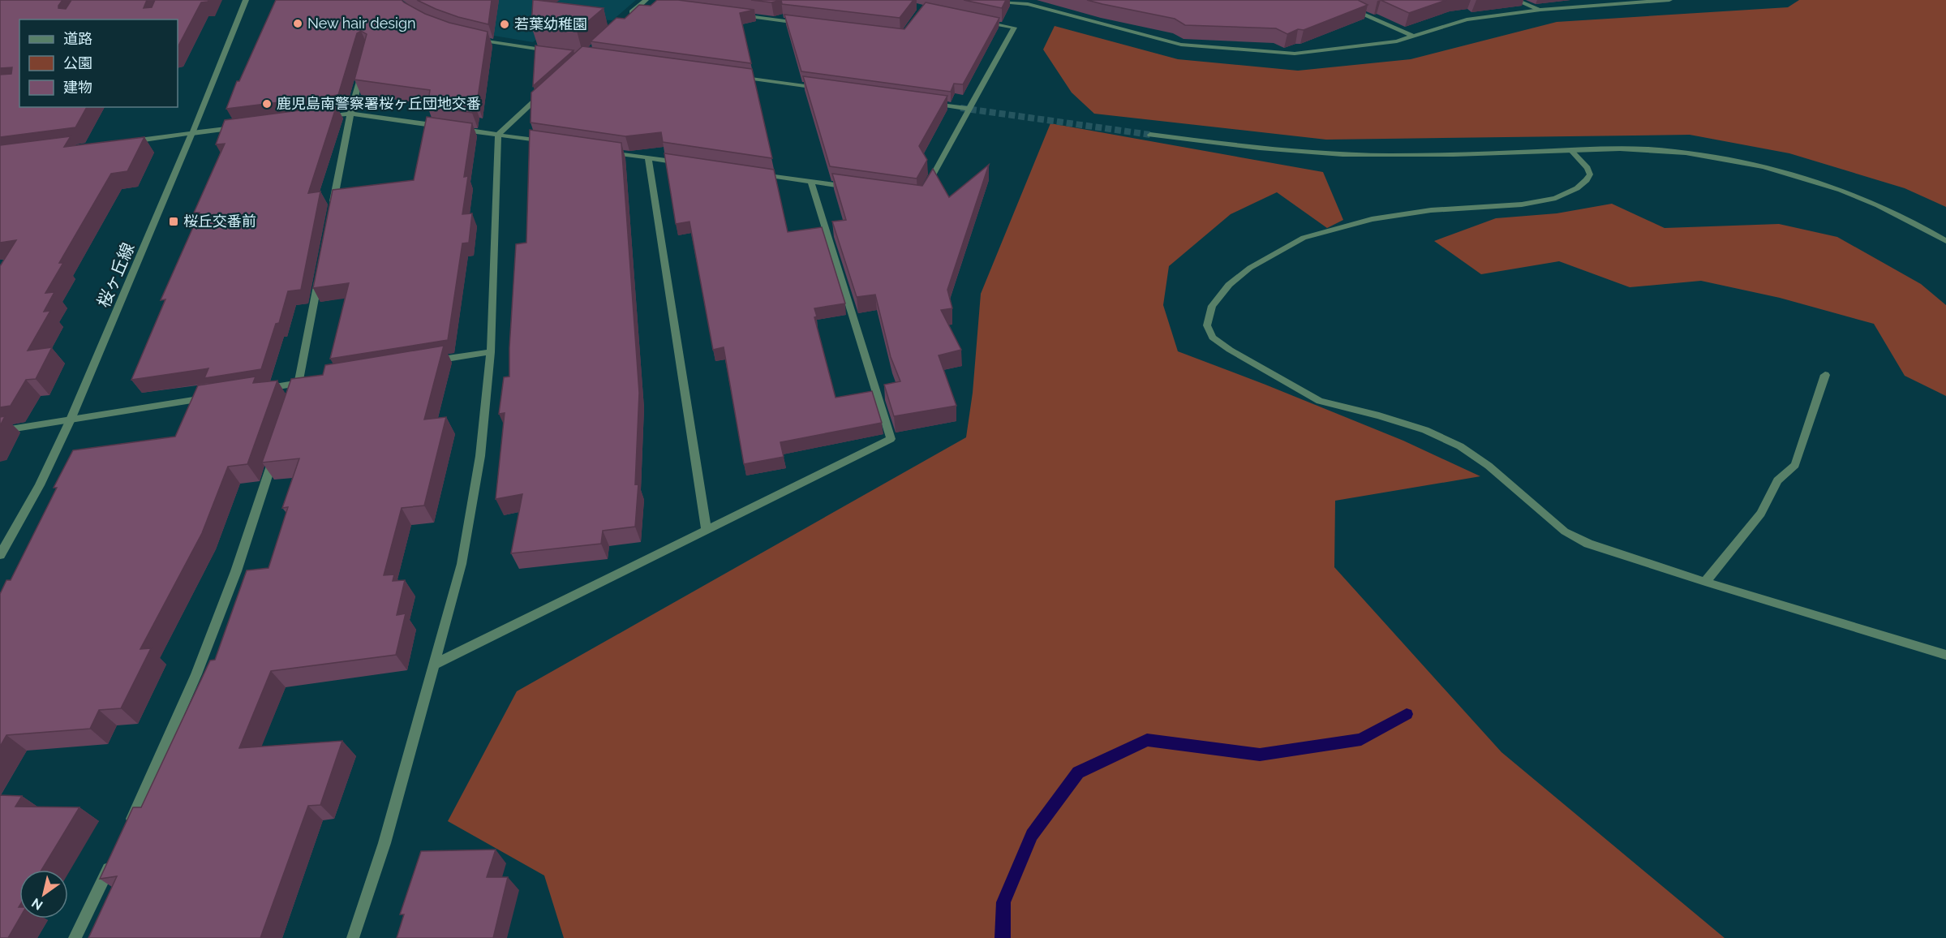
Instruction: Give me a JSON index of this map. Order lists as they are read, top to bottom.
{
  "streets": {
    "street": ["桜ヶ丘線"]
  },
  "places": {
    "other": ["New hair design", "若葉幼稚園", "鹿児島南警察署桜ヶ丘団地交番"],
    "transit": ["桜丘交番前"]
  },
  "legend": ["道路", "公園", "建物"],
  "north": "bottom left"
}
